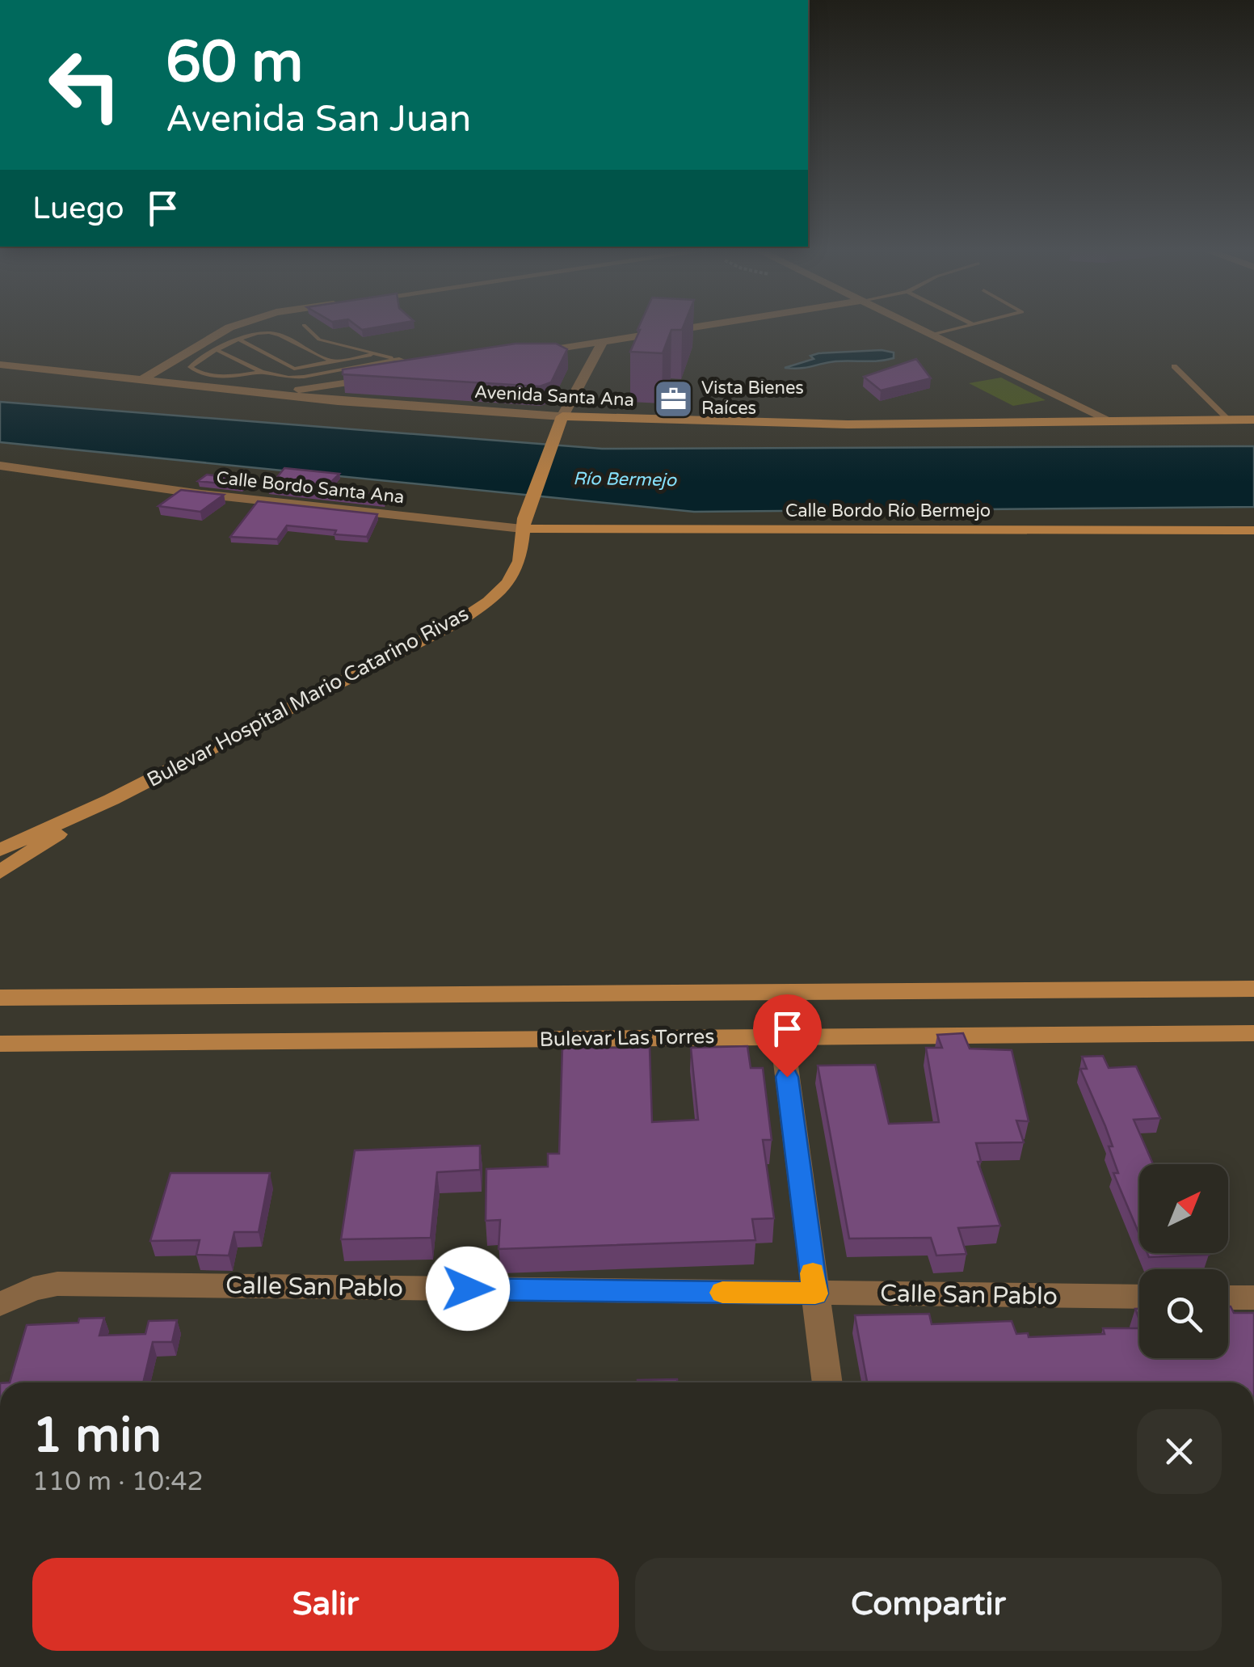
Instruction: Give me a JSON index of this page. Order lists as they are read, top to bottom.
{
  "streets": {
    "main road": [
      "Avenida Santa Ana",
      "Calle Bordo Río Bermejo",
      "Bulevar Hospital Mario Catarino Rivas",
      "Bulevar Las Torres"
    ],
    "street": ["Calle Bordo Santa Ana", "Calle San Pablo"]
  },
  "crossings": [
    ["Avenida Santa Ana", "Bulevar Hospital Mario Catarino Rivas"],
    ["Calle Bordo Santa Ana", "Calle Bordo Río Bermejo"],
    ["Calle Bordo Santa Ana", "Bulevar Hospital Mario Catarino Rivas"],
    ["Calle Bordo Río Bermejo", "Bulevar Hospital Mario Catarino Rivas"]
  ],
  "water": ["Río Bermejo"],
  "places": {
    "office": ["Vista Bienes Raíces"]
  },
  "north": "top right",
  "page": {
    "turn": ["60 m", "Avenida San Juan"],
    "then": "Luego",
    "heading": ["1 min", "110 m · 10:42"],
    "buttons": ["Salir", "Compartir"]
  }
}
